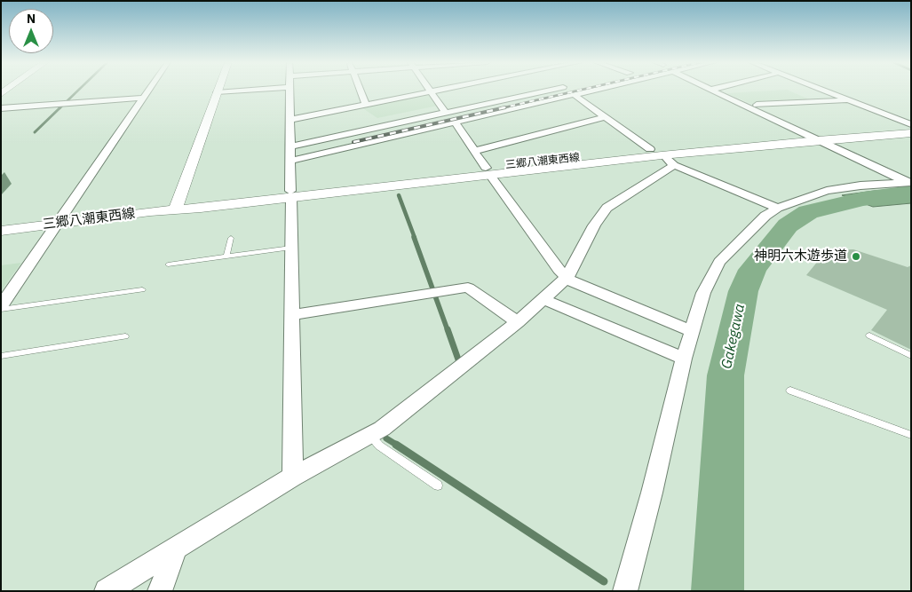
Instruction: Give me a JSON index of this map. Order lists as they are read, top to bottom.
{
  "streets": {
    "street": ["三郷八潮東西線"]
  },
  "water": ["Gakegawa"],
  "places": ["神明六木遊歩道"],
  "north": "top"
}
